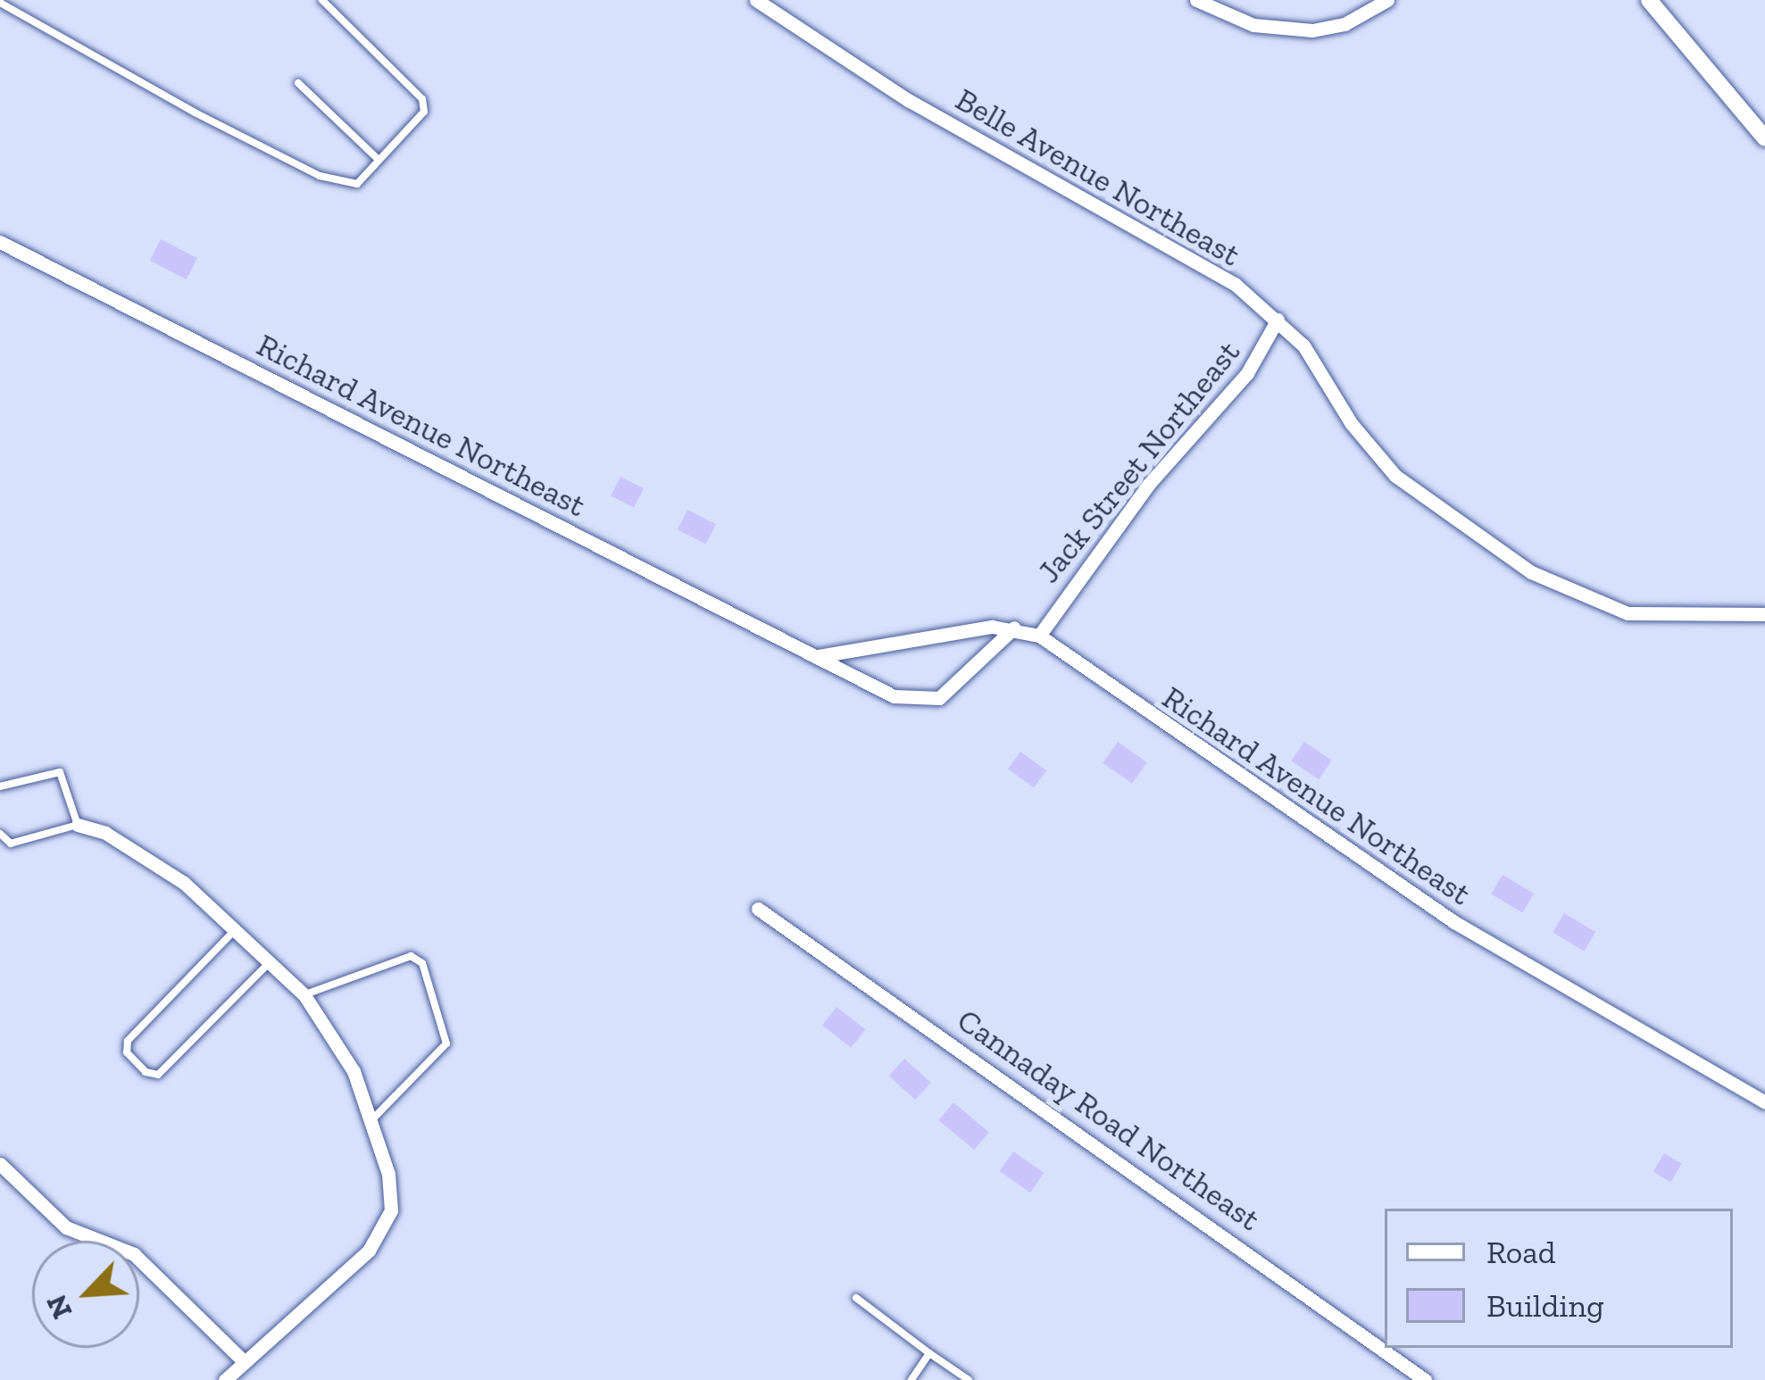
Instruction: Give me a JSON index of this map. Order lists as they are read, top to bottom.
{
  "streets": {
    "street": [
      "Belle Avenue Northeast",
      "Richard Avenue Northeast",
      "Jack Street Northeast",
      "Cannaday Road Northeast"
    ]
  },
  "crossings": [
    ["Belle Avenue Northeast", "Jack Street Northeast"],
    ["Richard Avenue Northeast", "Jack Street Northeast"]
  ],
  "legend": ["Road", "Building"],
  "north": "bottom left"
}
